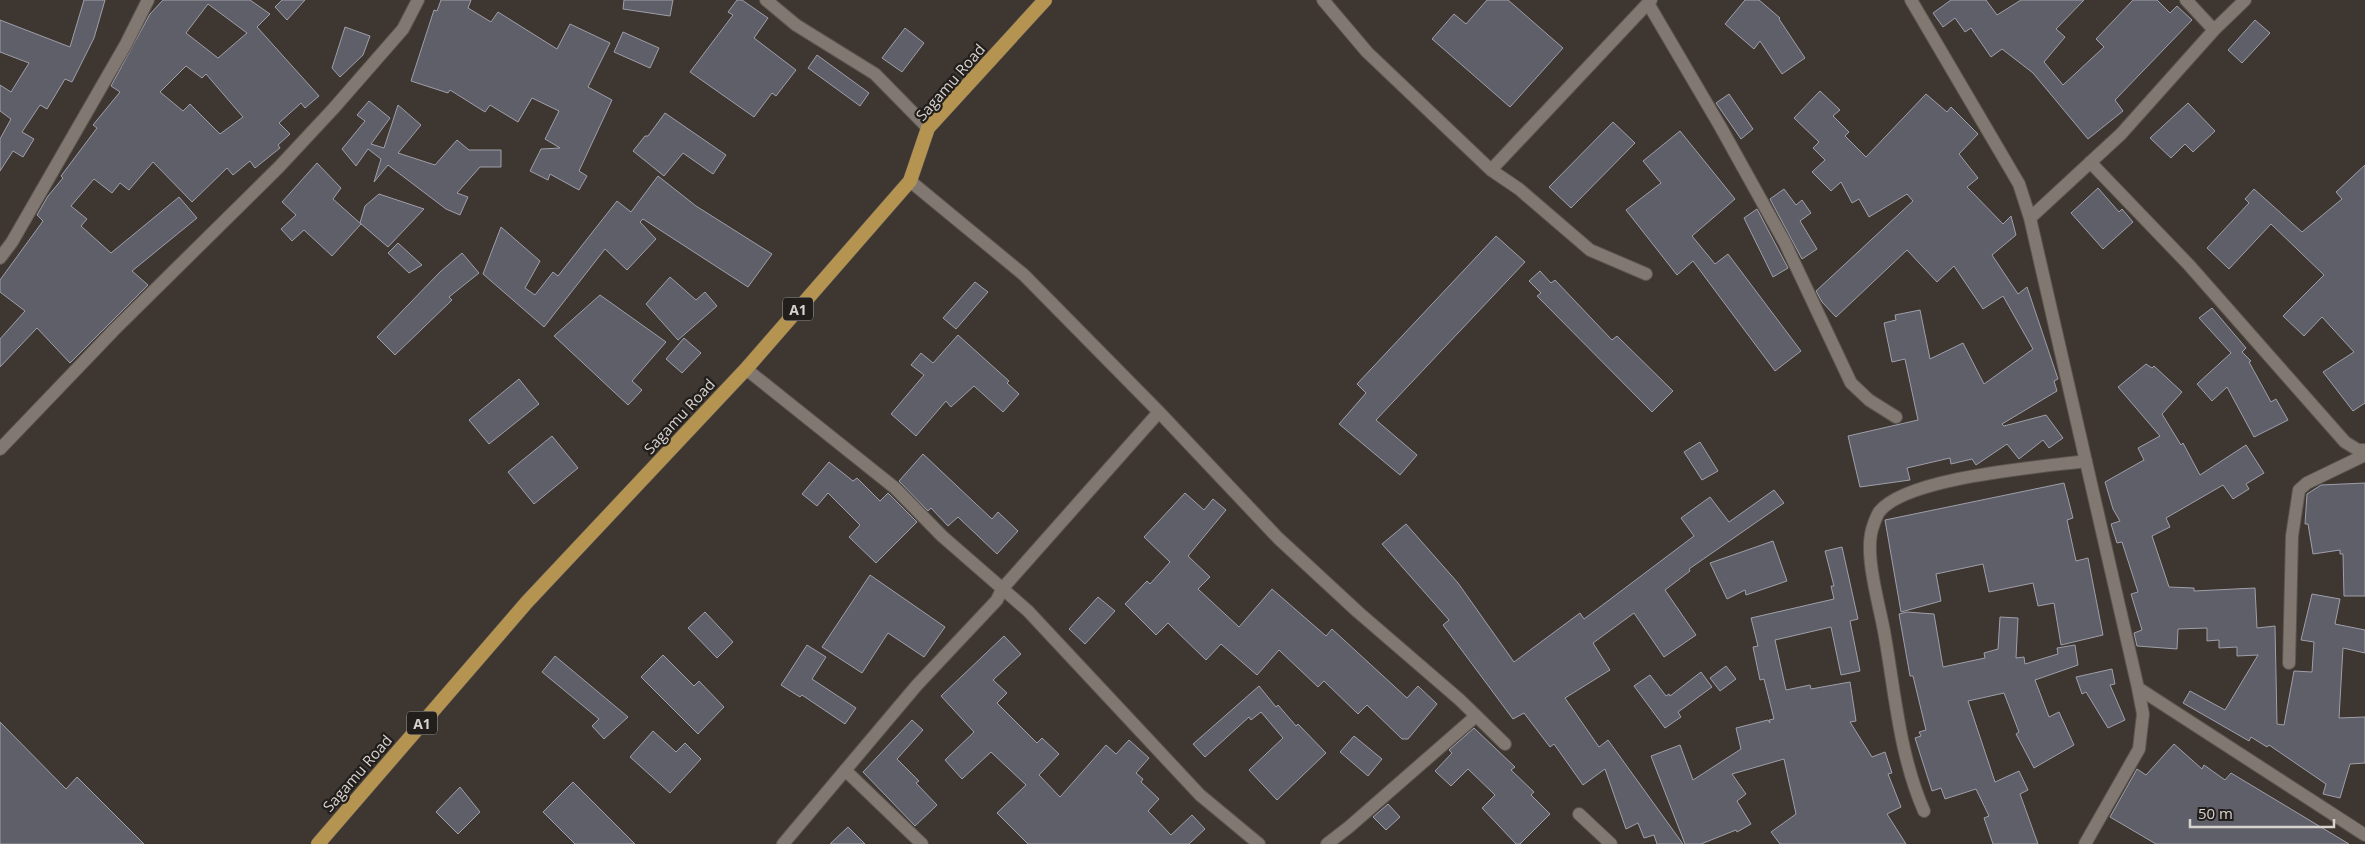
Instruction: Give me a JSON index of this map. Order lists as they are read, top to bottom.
{
  "streets": {
    "highway": ["Sagamu Road", "A1"]
  },
  "scale_bar": "50 m"
}
